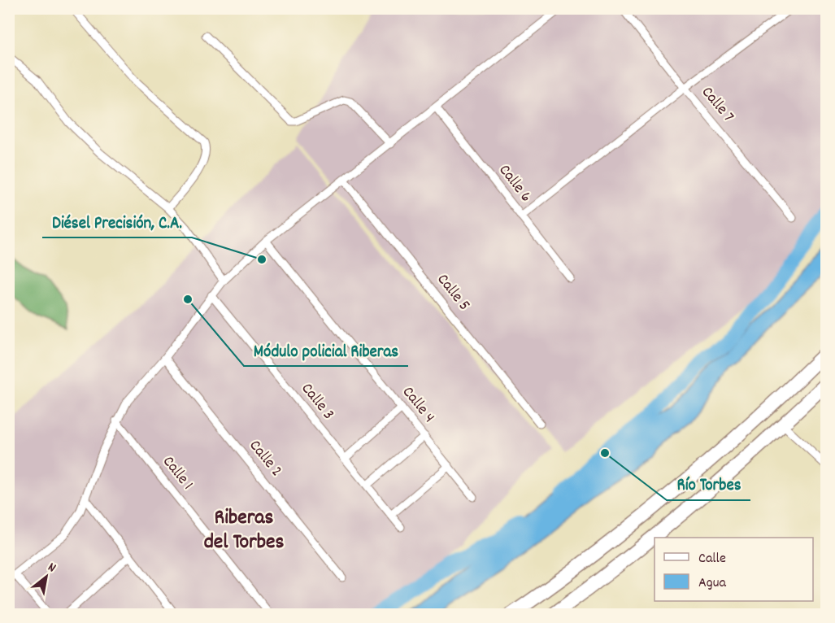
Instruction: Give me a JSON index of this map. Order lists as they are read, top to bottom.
{
  "streets": {
    "street": [
      "Calle 7",
      "Calle 6",
      "Calle 5",
      "Calle 3",
      "Calle 4",
      "Calle 2",
      "Calle 1"
    ]
  },
  "districts": ["Riberas del Torbes"],
  "places": ["Diésel Precisión, C.A.", "Módulo policial Riberas", "Río Torbes"],
  "legend": ["Calle", "Agua"],
  "north": "top right"
}
